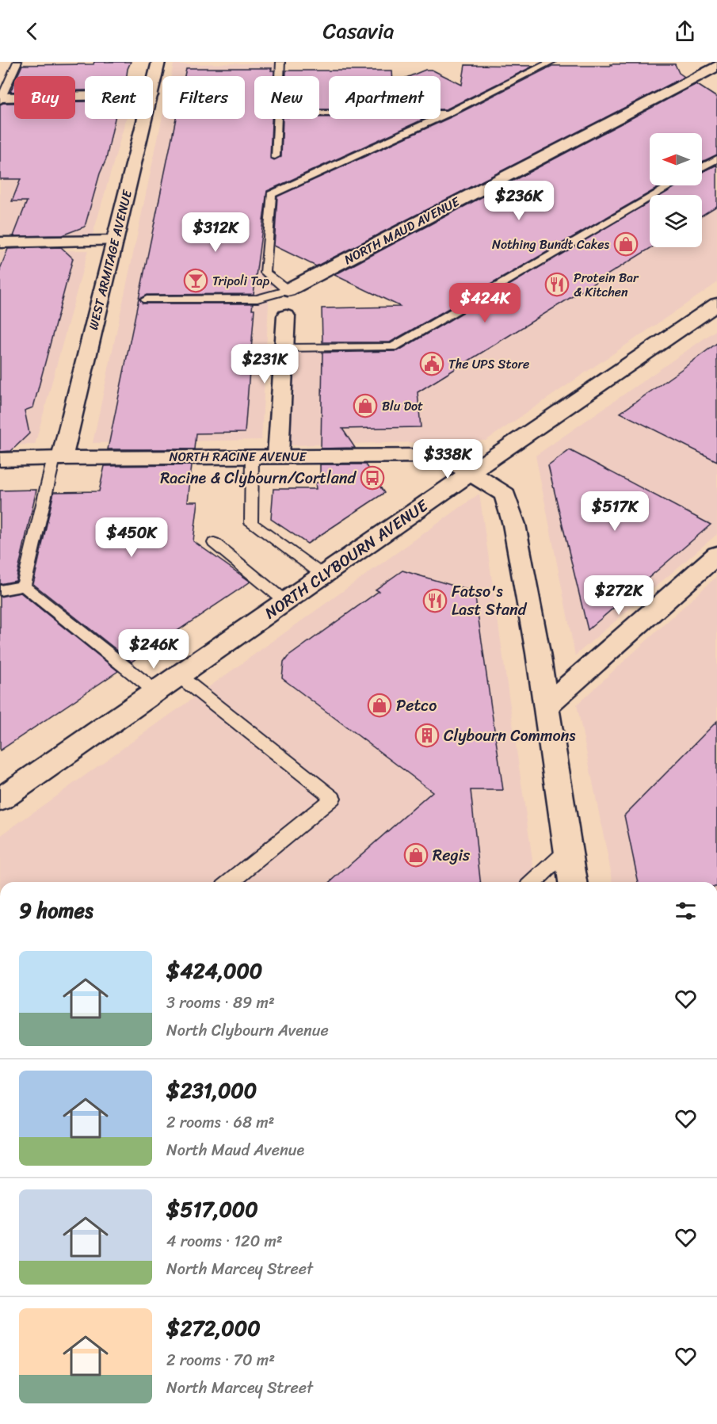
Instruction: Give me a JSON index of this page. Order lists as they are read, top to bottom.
{
  "streets": {
    "main road": [
      "NORTH MAUD AVENUE",
      "WEST ARMITAGE AVENUE",
      "NORTH RACINE AVENUE",
      "NORTH CLYBOURN AVENUE"
    ]
  },
  "crossings": [
    ["WEST ARMITAGE AVENUE", "NORTH RACINE AVENUE"],
    ["NORTH RACINE AVENUE", "NORTH CLYBOURN AVENUE"]
  ],
  "places": {
    "shop": [
      "Nothing Bundt Cakes",
      "Blu Dot",
      "Petco",
      "Regis"
    ],
    "bar": ["Tripoli Tap"],
    "restaurant": ["Protein Bar & Kitchen", "Fatso's Last Stand"],
    "public building": ["The UPS Store"],
    "bus stop": ["Racine & Clybourn/Cortland"],
    "building": ["Clybourn Commons"]
  },
  "north": "left",
  "page": {
    "header": "Casavia",
    "chip": [
      "Buy",
      "Rent",
      "Filters",
      "New",
      "Apartment"
    ],
    "price": [
      "$236K",
      "$312K",
      "$424K",
      "$231K",
      "$338K",
      "$517K",
      "$450K",
      "$272K",
      "$246K"
    ],
    "heading": "9 homes",
    "list": [
      {
        "name": "$424,000",
        "note": "3 rooms · 89 m² · North Clybourn Avenue"
      },
      {
        "name": "$231,000",
        "note": "2 rooms · 68 m² · North Maud Avenue"
      },
      {
        "name": "$517,000",
        "note": "4 rooms · 120 m² · North Marcey Street"
      },
      {
        "name": "$272,000",
        "note": "2 rooms · 70 m² · North Marcey Street"
      }
    ]
  }
}
